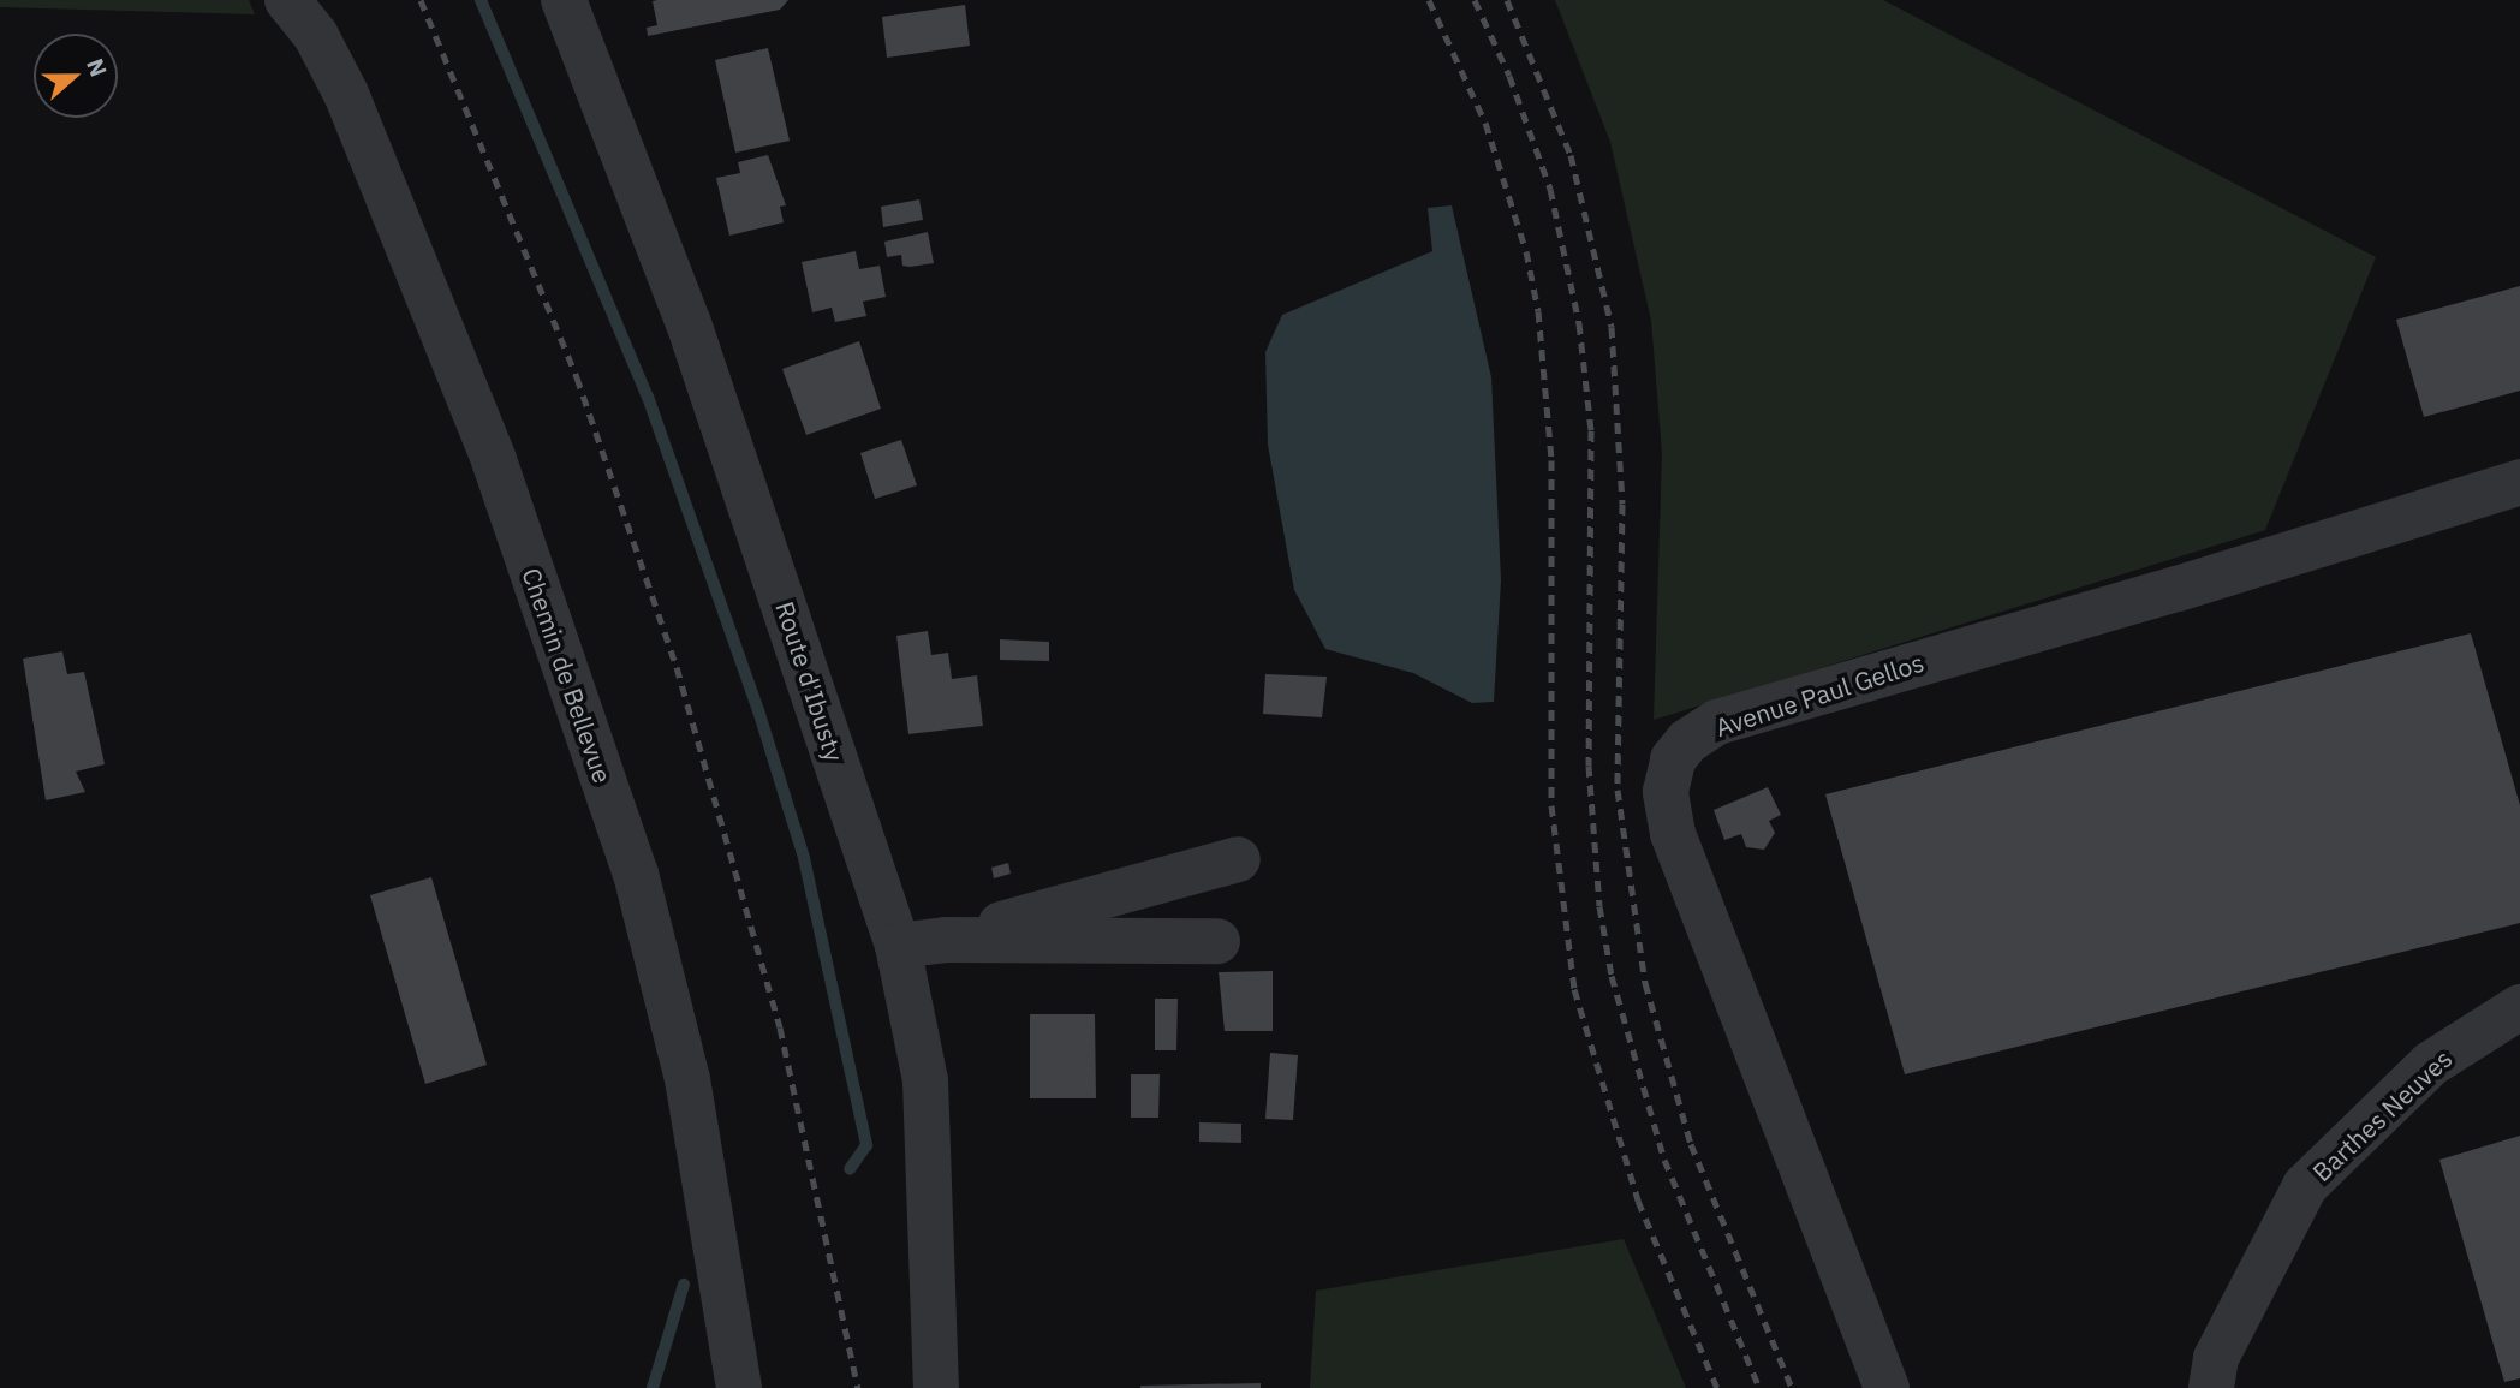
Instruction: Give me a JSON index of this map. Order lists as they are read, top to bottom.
{
  "streets": {
    "street": [
      "Chemin de Bellevue",
      "Route d'Ibusty",
      "Avenue Paul Gellos",
      "Barthes Neuves"
    ]
  },
  "north": "right"
}
